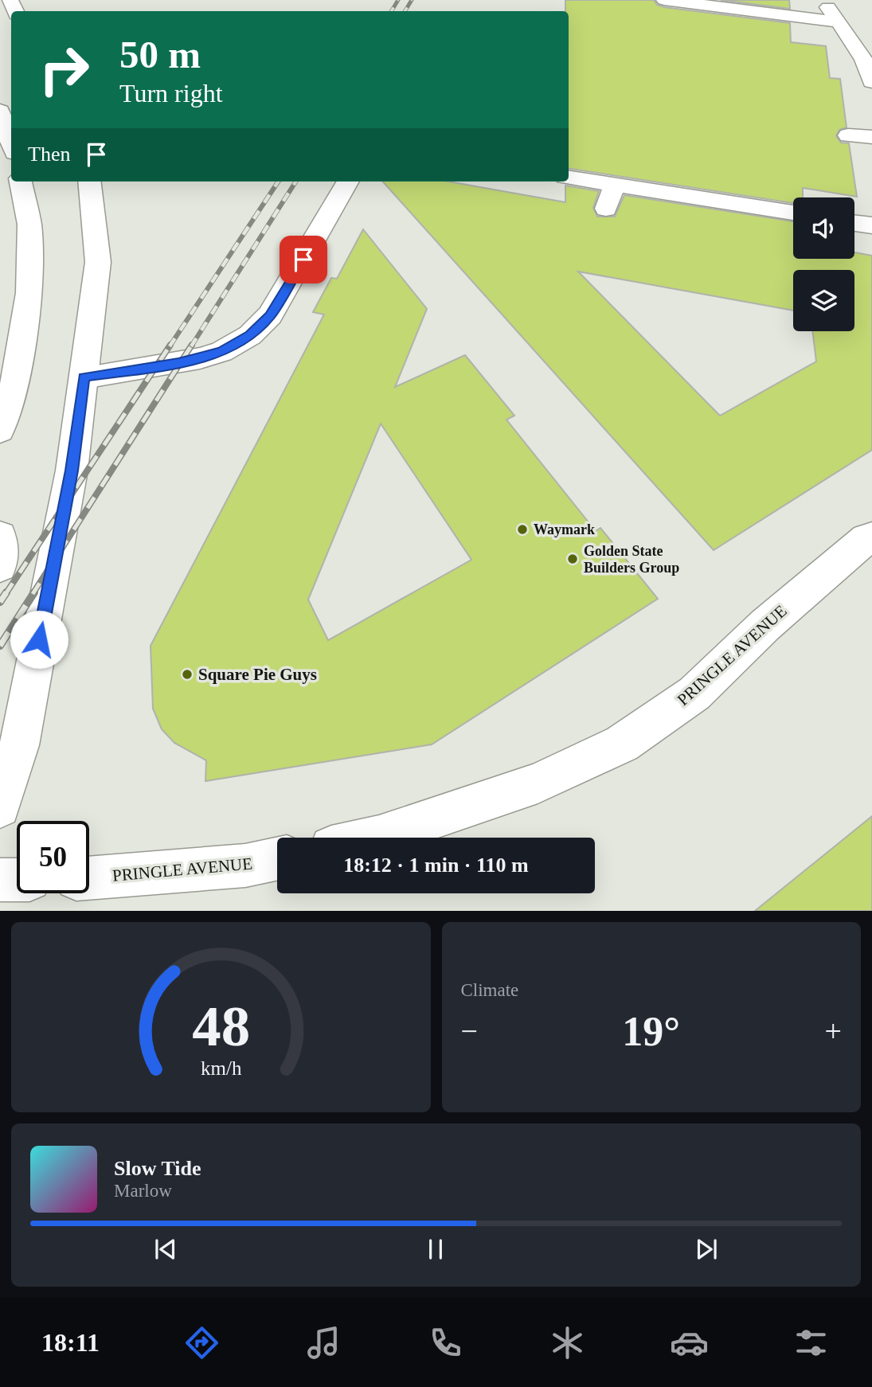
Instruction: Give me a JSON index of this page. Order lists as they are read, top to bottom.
{
  "streets": {
    "main road": ["PRINGLE AVENUE"]
  },
  "places": ["Waymark", "Golden State Builders Group", "Square Pie Guys"],
  "page": {
    "turn": ["50 m", "Turn right"],
    "then": "Then",
    "limit": "50",
    "trip": "18:12 · 1 min · 110 m",
    "tile": "Climate",
    "heat": ["−", "19°", "+"],
    "song": ["Slow Tide", "Marlow"],
    "tabs": "18:11",
    "gauge": ["48", "km/h"]
  }
}
